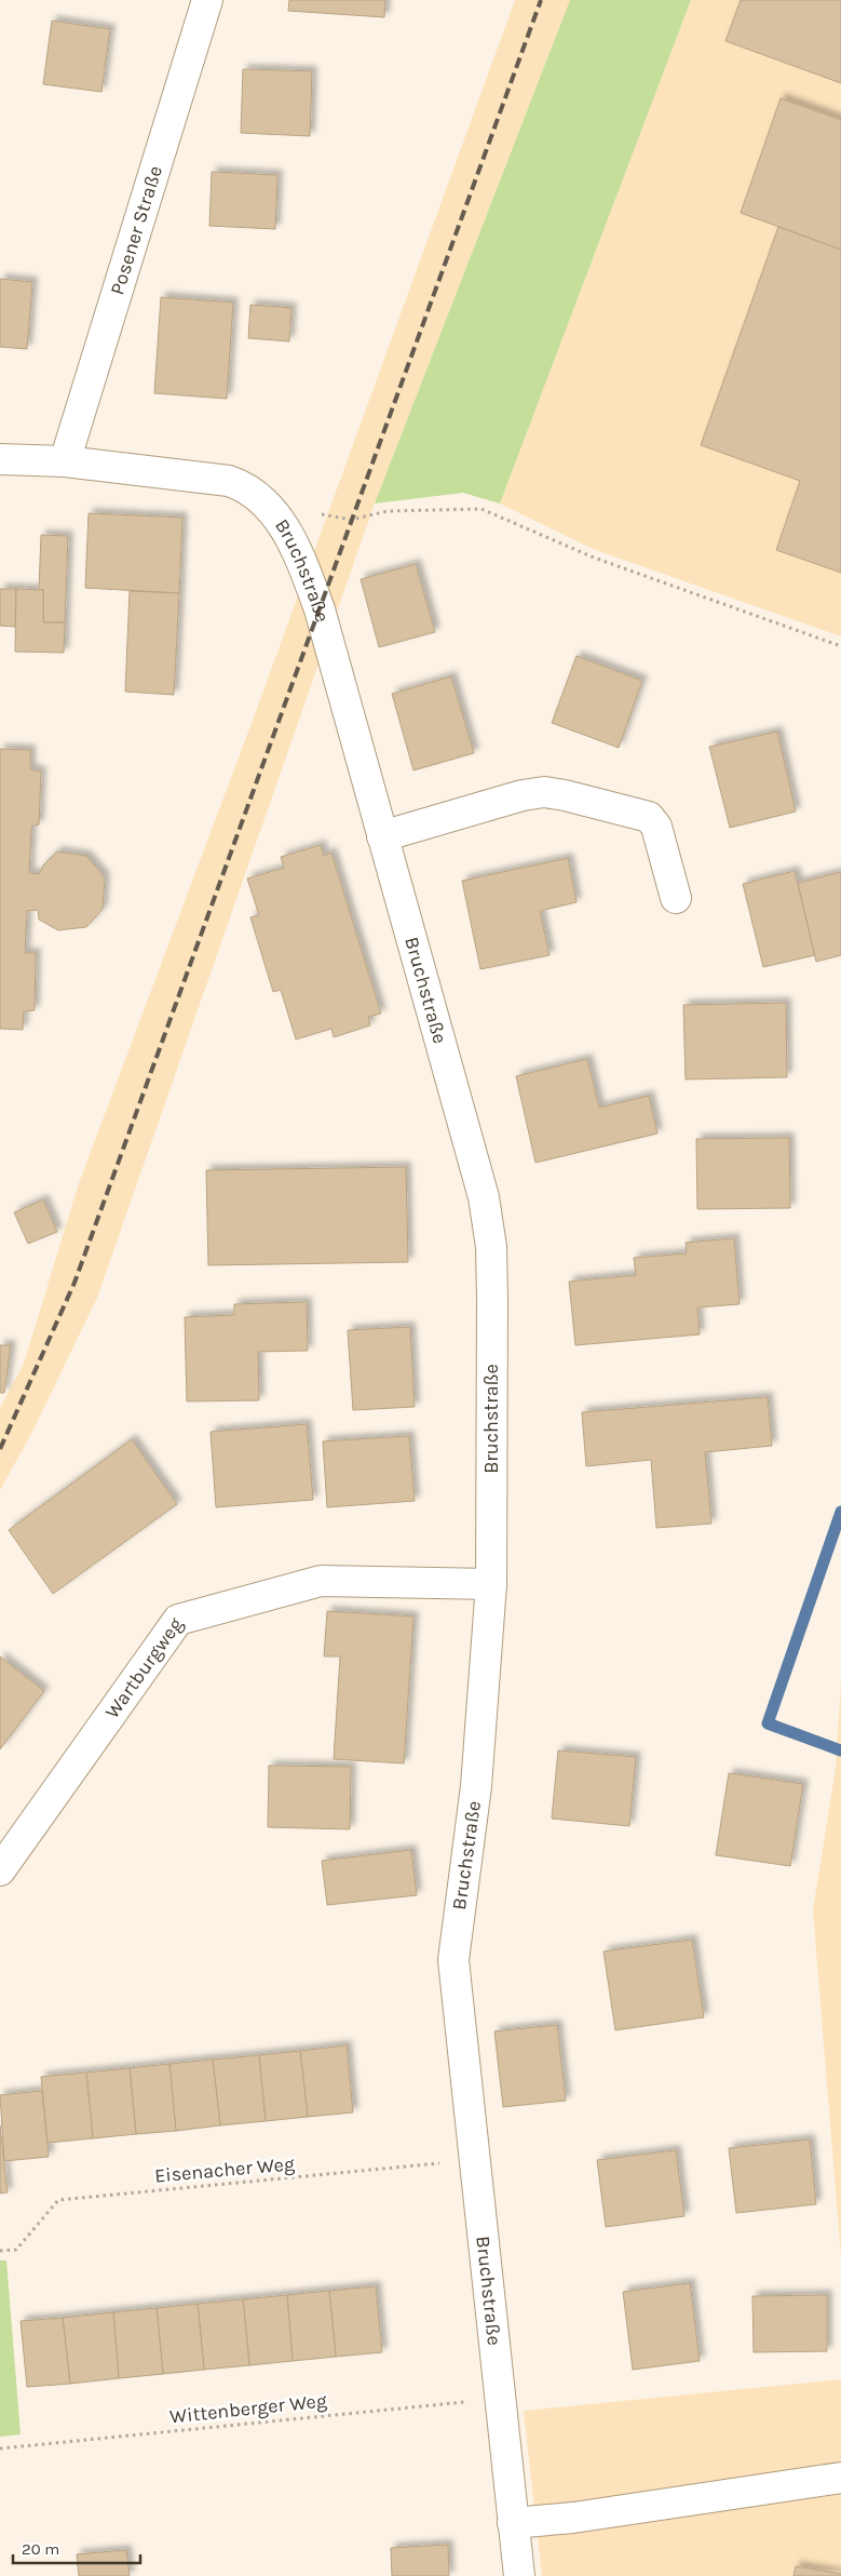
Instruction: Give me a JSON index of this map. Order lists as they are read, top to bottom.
{
  "streets": {
    "street": ["Posener Straße", "Bruchstraße", "Wartburgweg"],
    "path": ["Eisenacher Weg", "Wittenberger Weg"]
  },
  "crossings": [
    ["Posener Straße", "Bruchstraße"],
    ["Bruchstraße", "Wartburgweg"],
    ["Bruchstraße", "Eisenacher Weg"],
    ["Bruchstraße", "Wittenberger Weg"]
  ],
  "scale_bar": "20 m"
}
